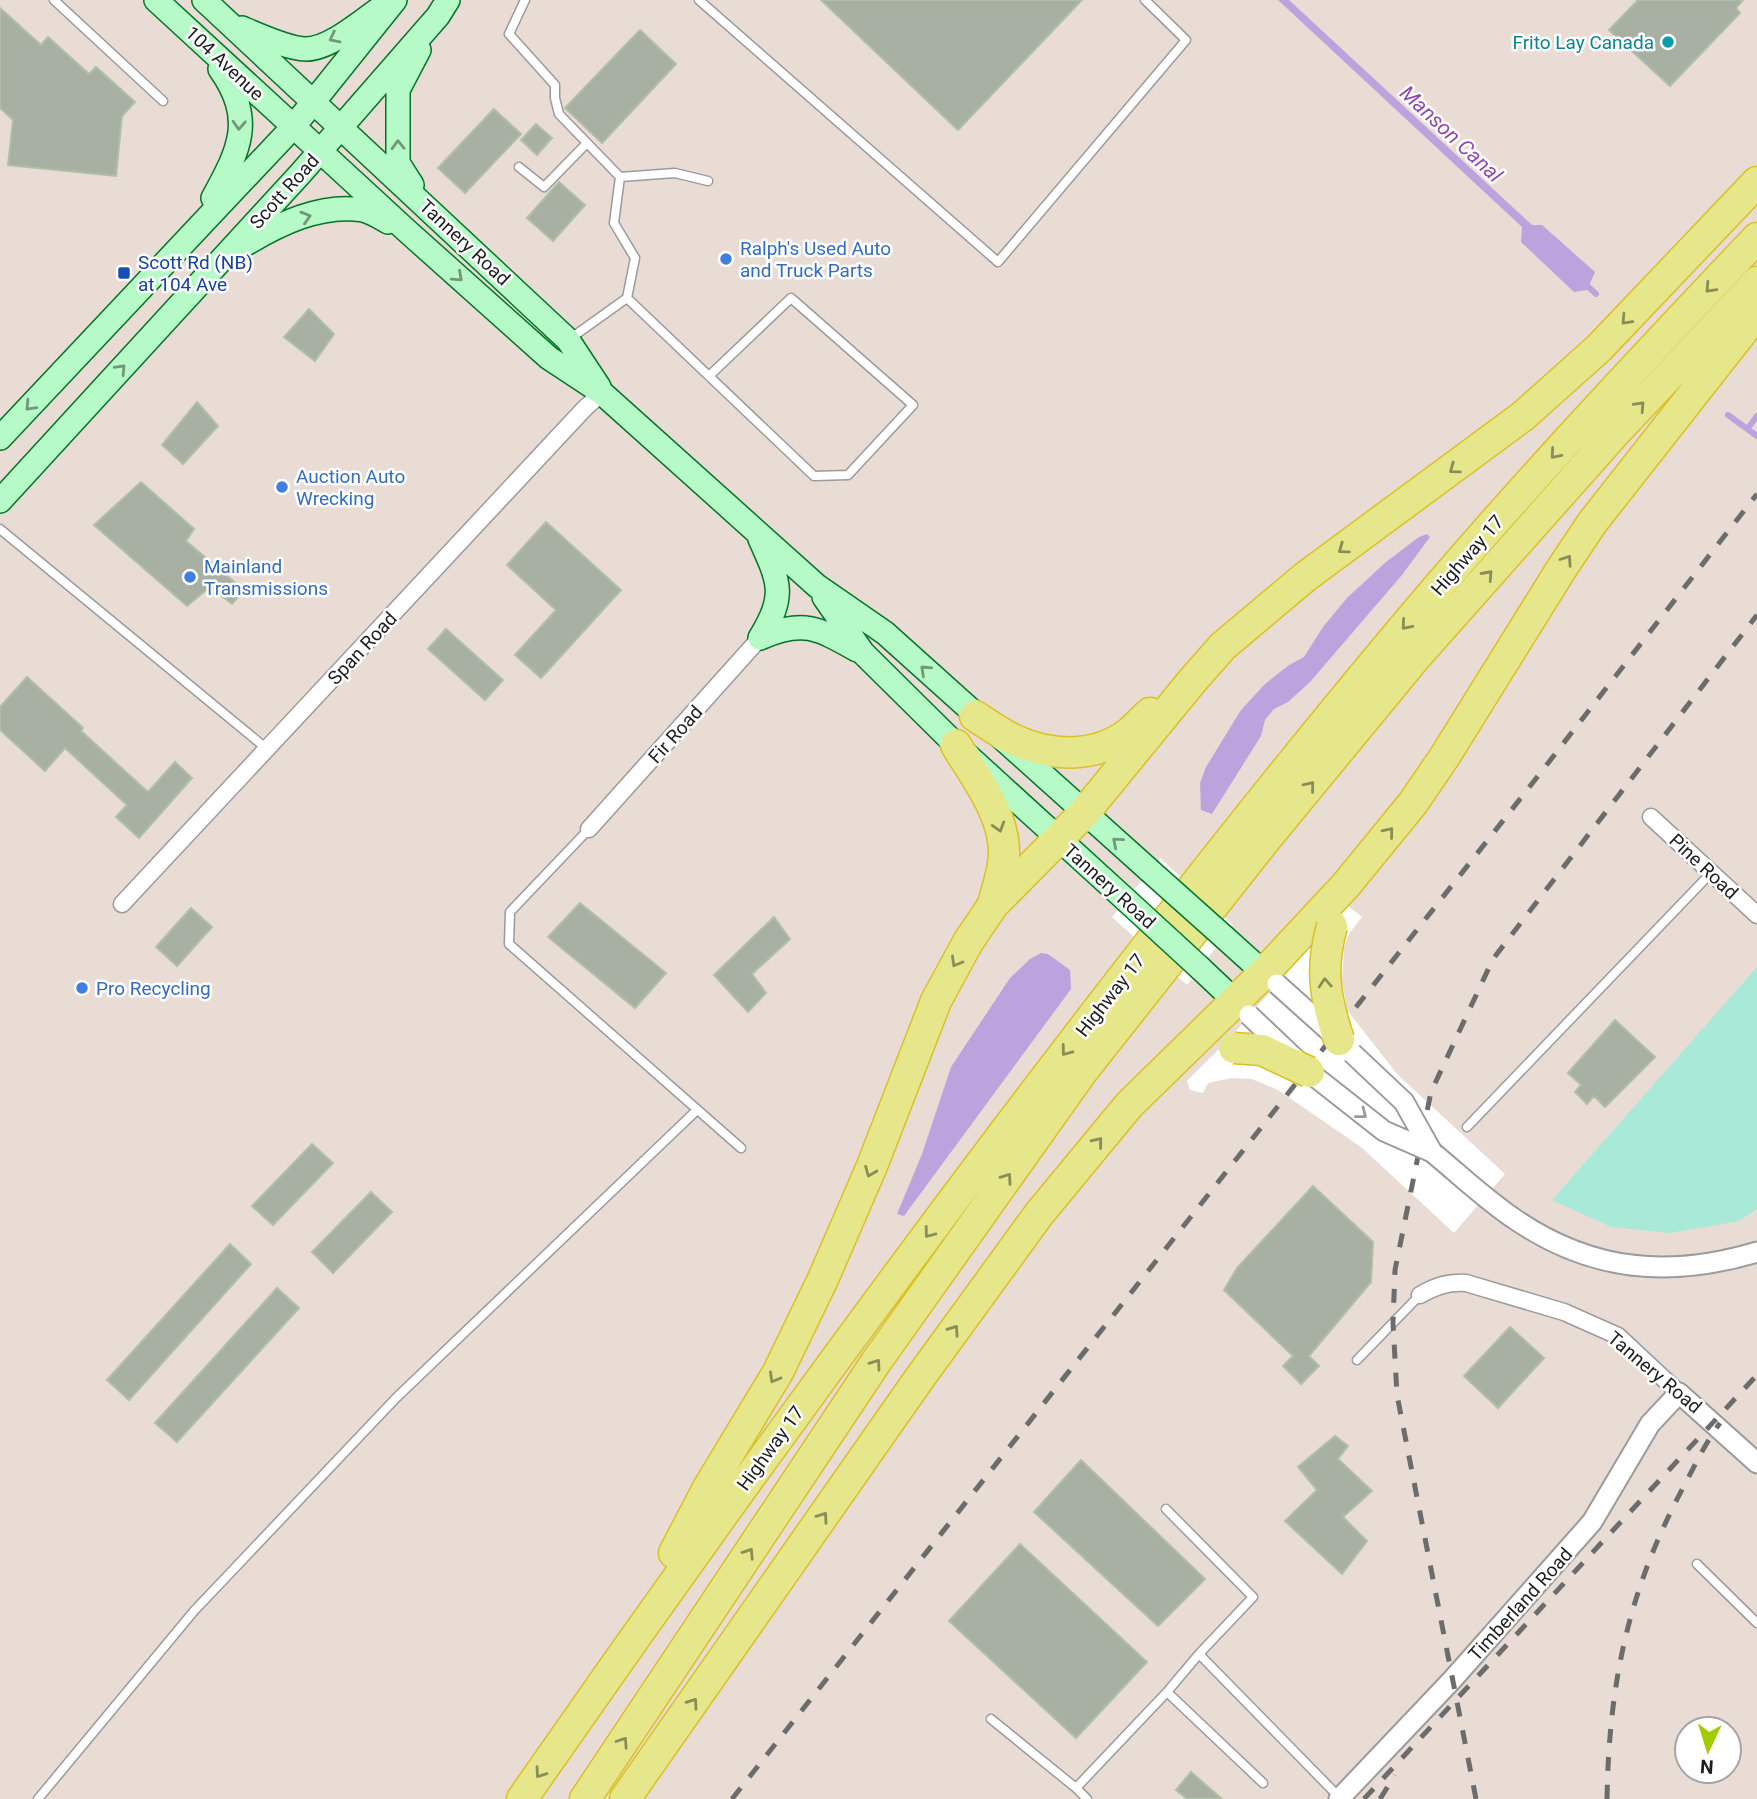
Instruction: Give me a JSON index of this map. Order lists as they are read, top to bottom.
{
  "streets": {
    "highway": ["Highway 17"],
    "main road": ["104 Avenue", "Scott Road", "Tannery Road"],
    "street": [
      "Span Road",
      "Fir Road",
      "Pine Road",
      "Timberland Road"
    ]
  },
  "crossings": [
    ["104 Avenue", "Scott Road"],
    ["104 Avenue", "Tannery Road"],
    ["Scott Road", "Tannery Road"],
    ["Tannery Road", "Span Road"],
    ["Tannery Road", "Timberland Road"]
  ],
  "water": ["Manson Canal"],
  "places": {
    "other": [
      "Frito Lay Canada",
      "Ralph's Used Auto and Truck Parts",
      "Auction Auto Wrecking",
      "Mainland Transmissions",
      "Pro Recycling"
    ],
    "transit": ["Scott Rd (NB) at 104 Ave"]
  },
  "north": "bottom"
}
